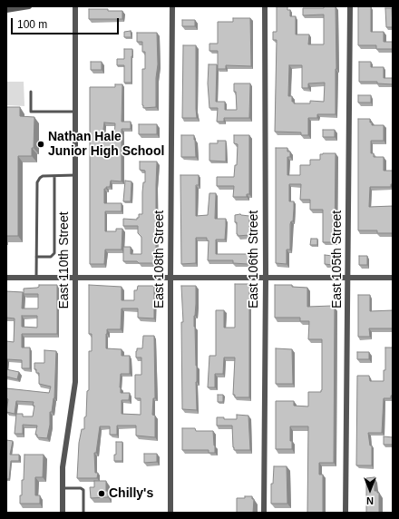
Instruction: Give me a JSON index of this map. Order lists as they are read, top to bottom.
{
  "streets": {
    "street": [
      "East 108th Street",
      "East 106th Street",
      "East 105th Street",
      "East 110th Street"
    ]
  },
  "places": ["Nathan Hale Junior High School", "Chilly's"],
  "scale_bar": "100 m",
  "north": "bottom"
}
